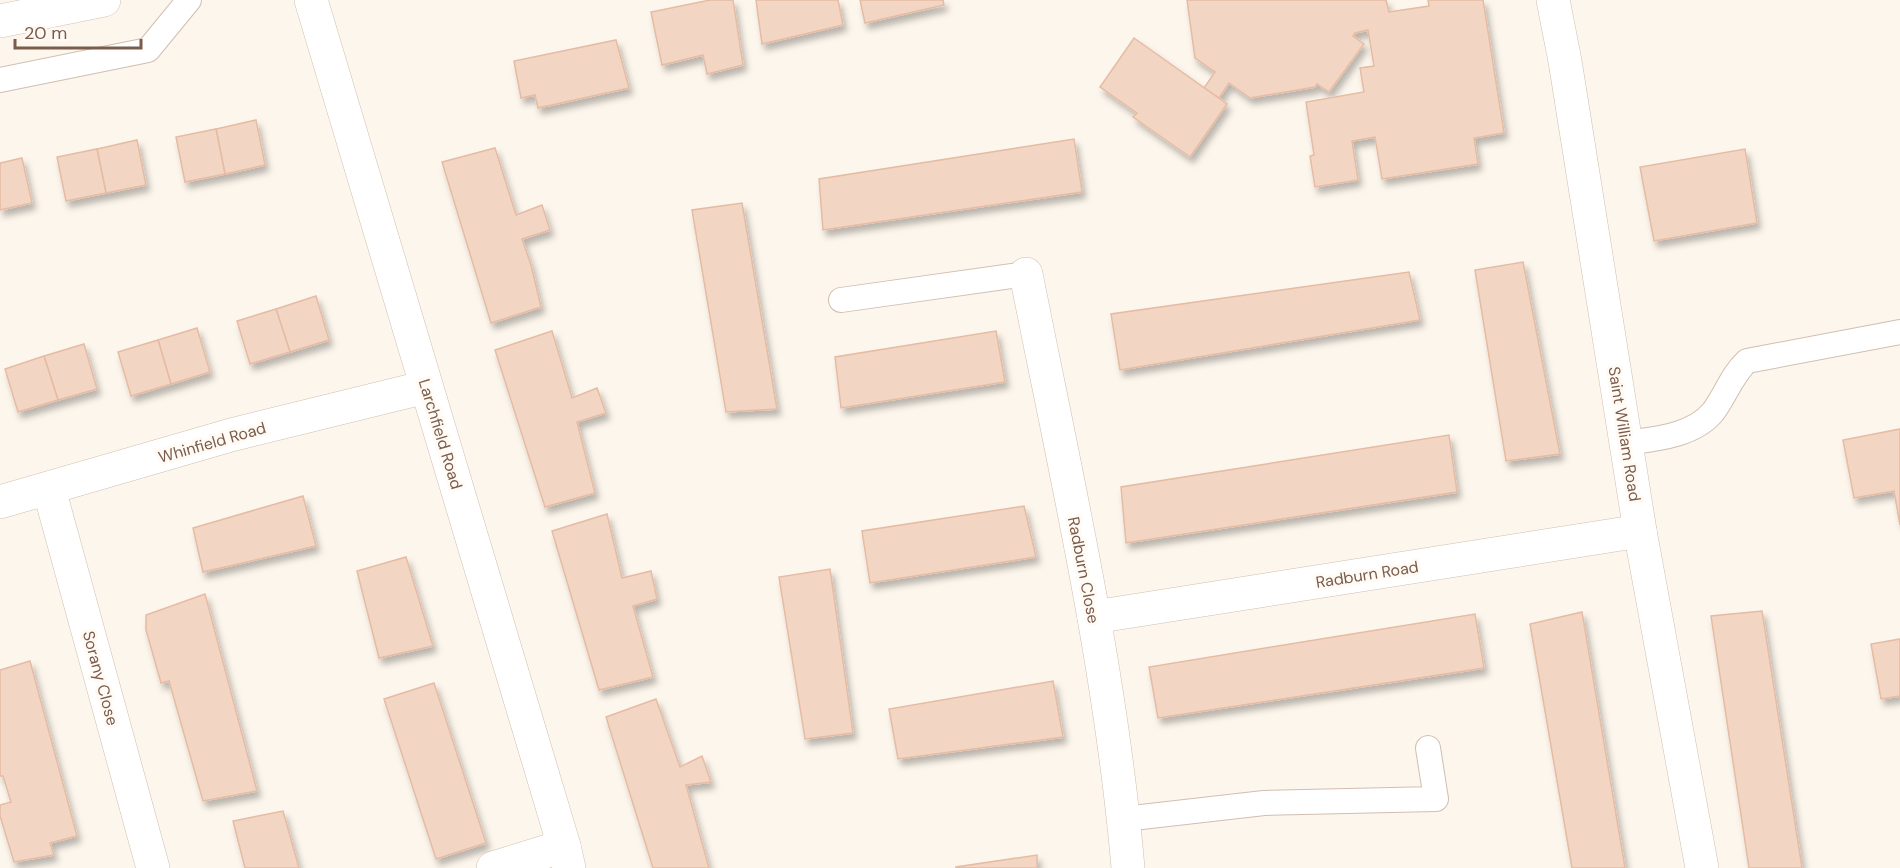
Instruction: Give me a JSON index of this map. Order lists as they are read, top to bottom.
{
  "streets": {
    "street": [
      "Larchfield Road",
      "Saint William Road",
      "Whinfield Road",
      "Radburn Close",
      "Radburn Road",
      "Sorany Close"
    ]
  },
  "crossings": [
    ["Larchfield Road", "Whinfield Road"],
    ["Saint William Road", "Radburn Road"],
    ["Whinfield Road", "Sorany Close"],
    ["Radburn Close", "Radburn Road"]
  ],
  "scale_bar": "20 m"
}
